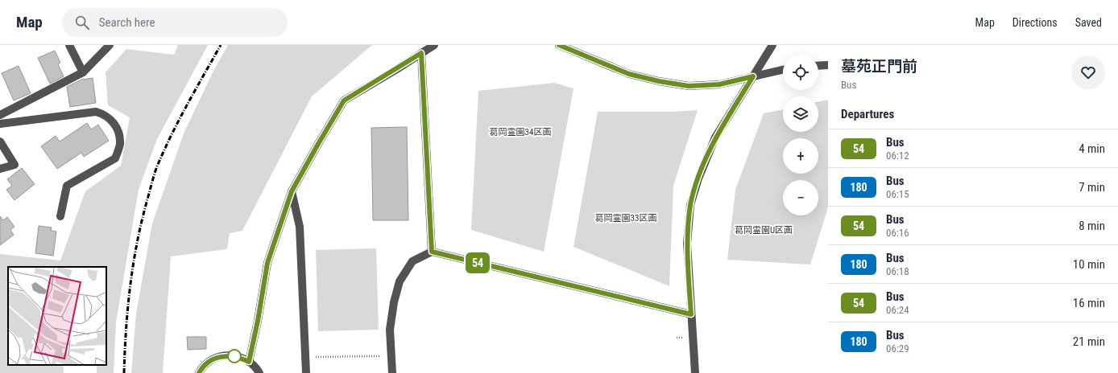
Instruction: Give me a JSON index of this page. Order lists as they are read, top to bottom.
{
  "parks": ["葛岡霊園34区画", "葛岡霊園33区画", "葛岡霊園U区画"],
  "lines": ["bus line 54"],
  "page": {
    "header": "Map",
    "search": "Search here",
    "nav": ["Map", "Directions", "Saved"],
    "on_map": "54",
    "heading": [
      ["墓苑正門前", "Bus"],
      "Departures"
    ],
    "map_buttons": ["+", "−"],
    "list": [
      {
        "mark": "54",
        "name": "Bus",
        "note": "06:12",
        "value": "4 min"
      },
      {
        "mark": "180",
        "name": "Bus",
        "note": "06:15",
        "value": "7 min"
      },
      {
        "mark": "54",
        "name": "Bus",
        "note": "06:16",
        "value": "8 min"
      },
      {
        "mark": "180",
        "name": "Bus",
        "note": "06:18",
        "value": "10 min"
      },
      {
        "mark": "54",
        "name": "Bus",
        "note": "06:24",
        "value": "16 min"
      },
      {
        "mark": "180",
        "name": "Bus",
        "note": "06:29",
        "value": "21 min"
      }
    ]
  }
}
